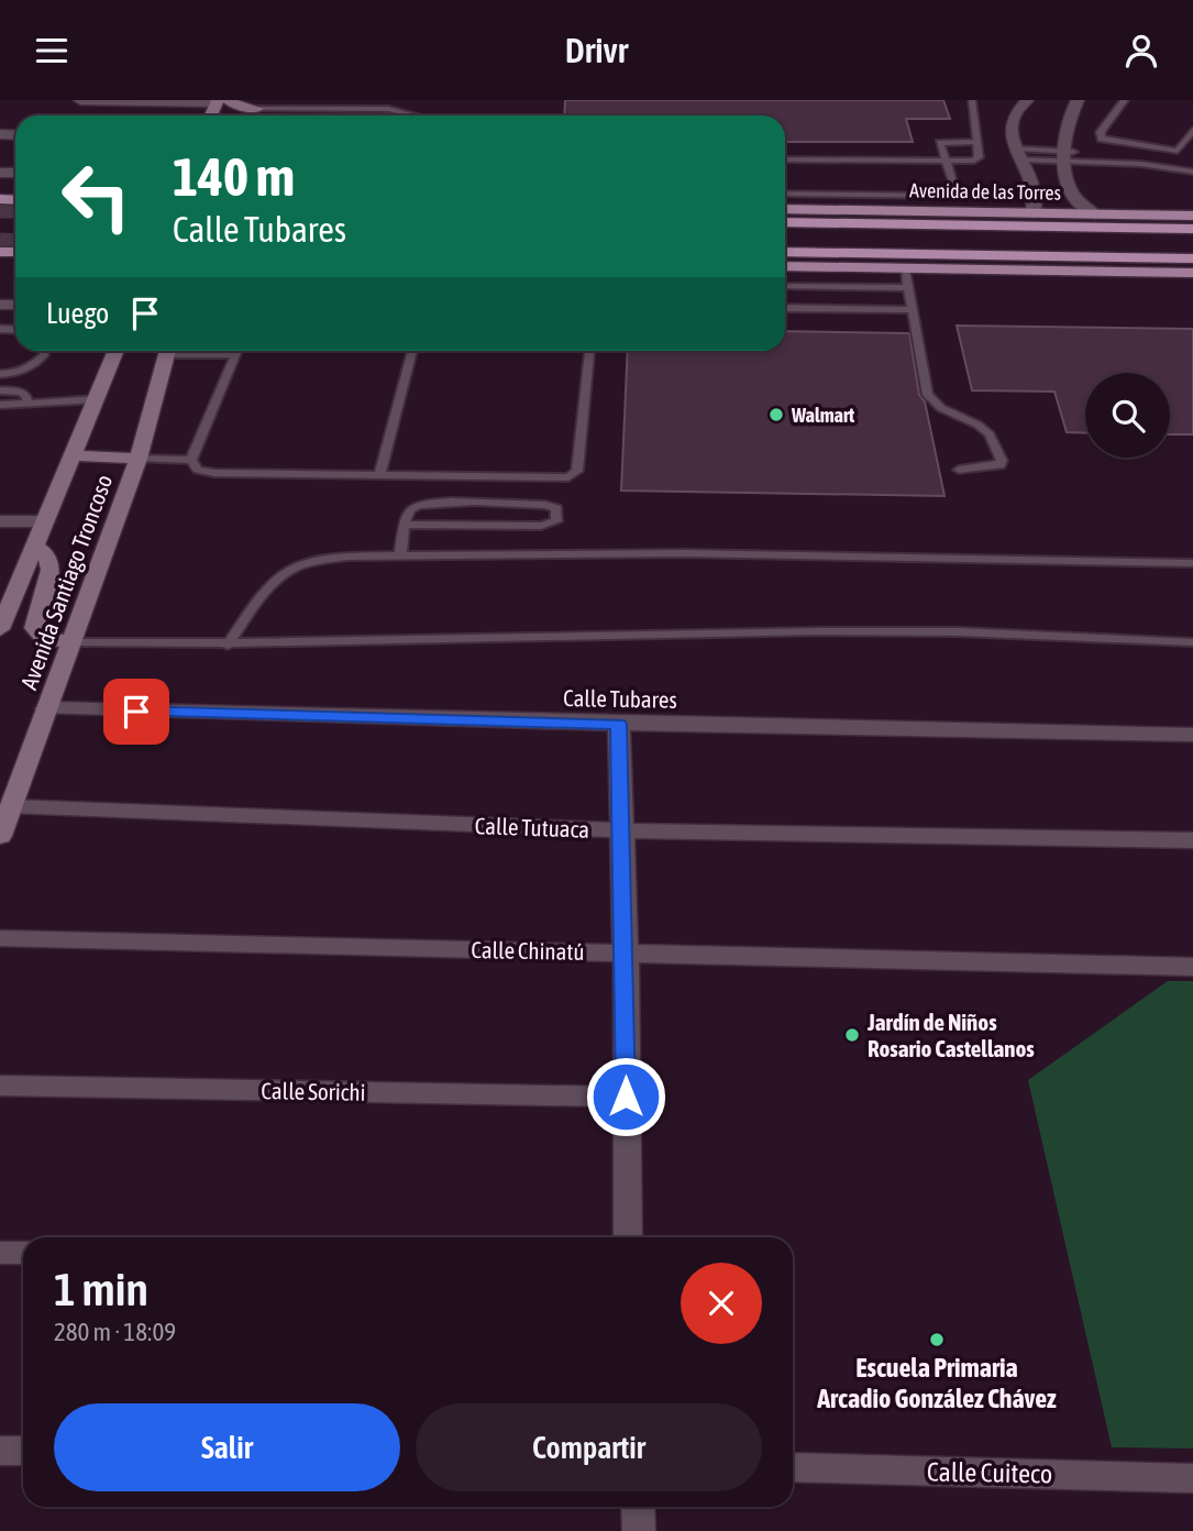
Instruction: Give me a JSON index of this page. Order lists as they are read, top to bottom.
{
  "streets": {
    "highway": ["Avenida de las Torres"],
    "main road": ["Avenida Santiago Troncoso"],
    "street": [
      "Calle Tubares",
      "Calle Tutuaca",
      "Calle Chinatú",
      "Calle Sorichi",
      "Calle Cuiteco"
    ]
  },
  "crossings": [
    ["Avenida Santiago Troncoso", "Calle Tubares"],
    ["Avenida Santiago Troncoso", "Calle Tutuaca"]
  ],
  "places": ["Walmart", "Jardín de Niños Rosario Castellanos", "Escuela Primaria Arcadio González Chávez"],
  "page": {
    "header": "Drivr",
    "turn": ["140 m", "Calle Tubares"],
    "then": "Luego",
    "heading": ["1 min", "280 m · 18:09"],
    "buttons": ["Salir", "Compartir"]
  }
}
